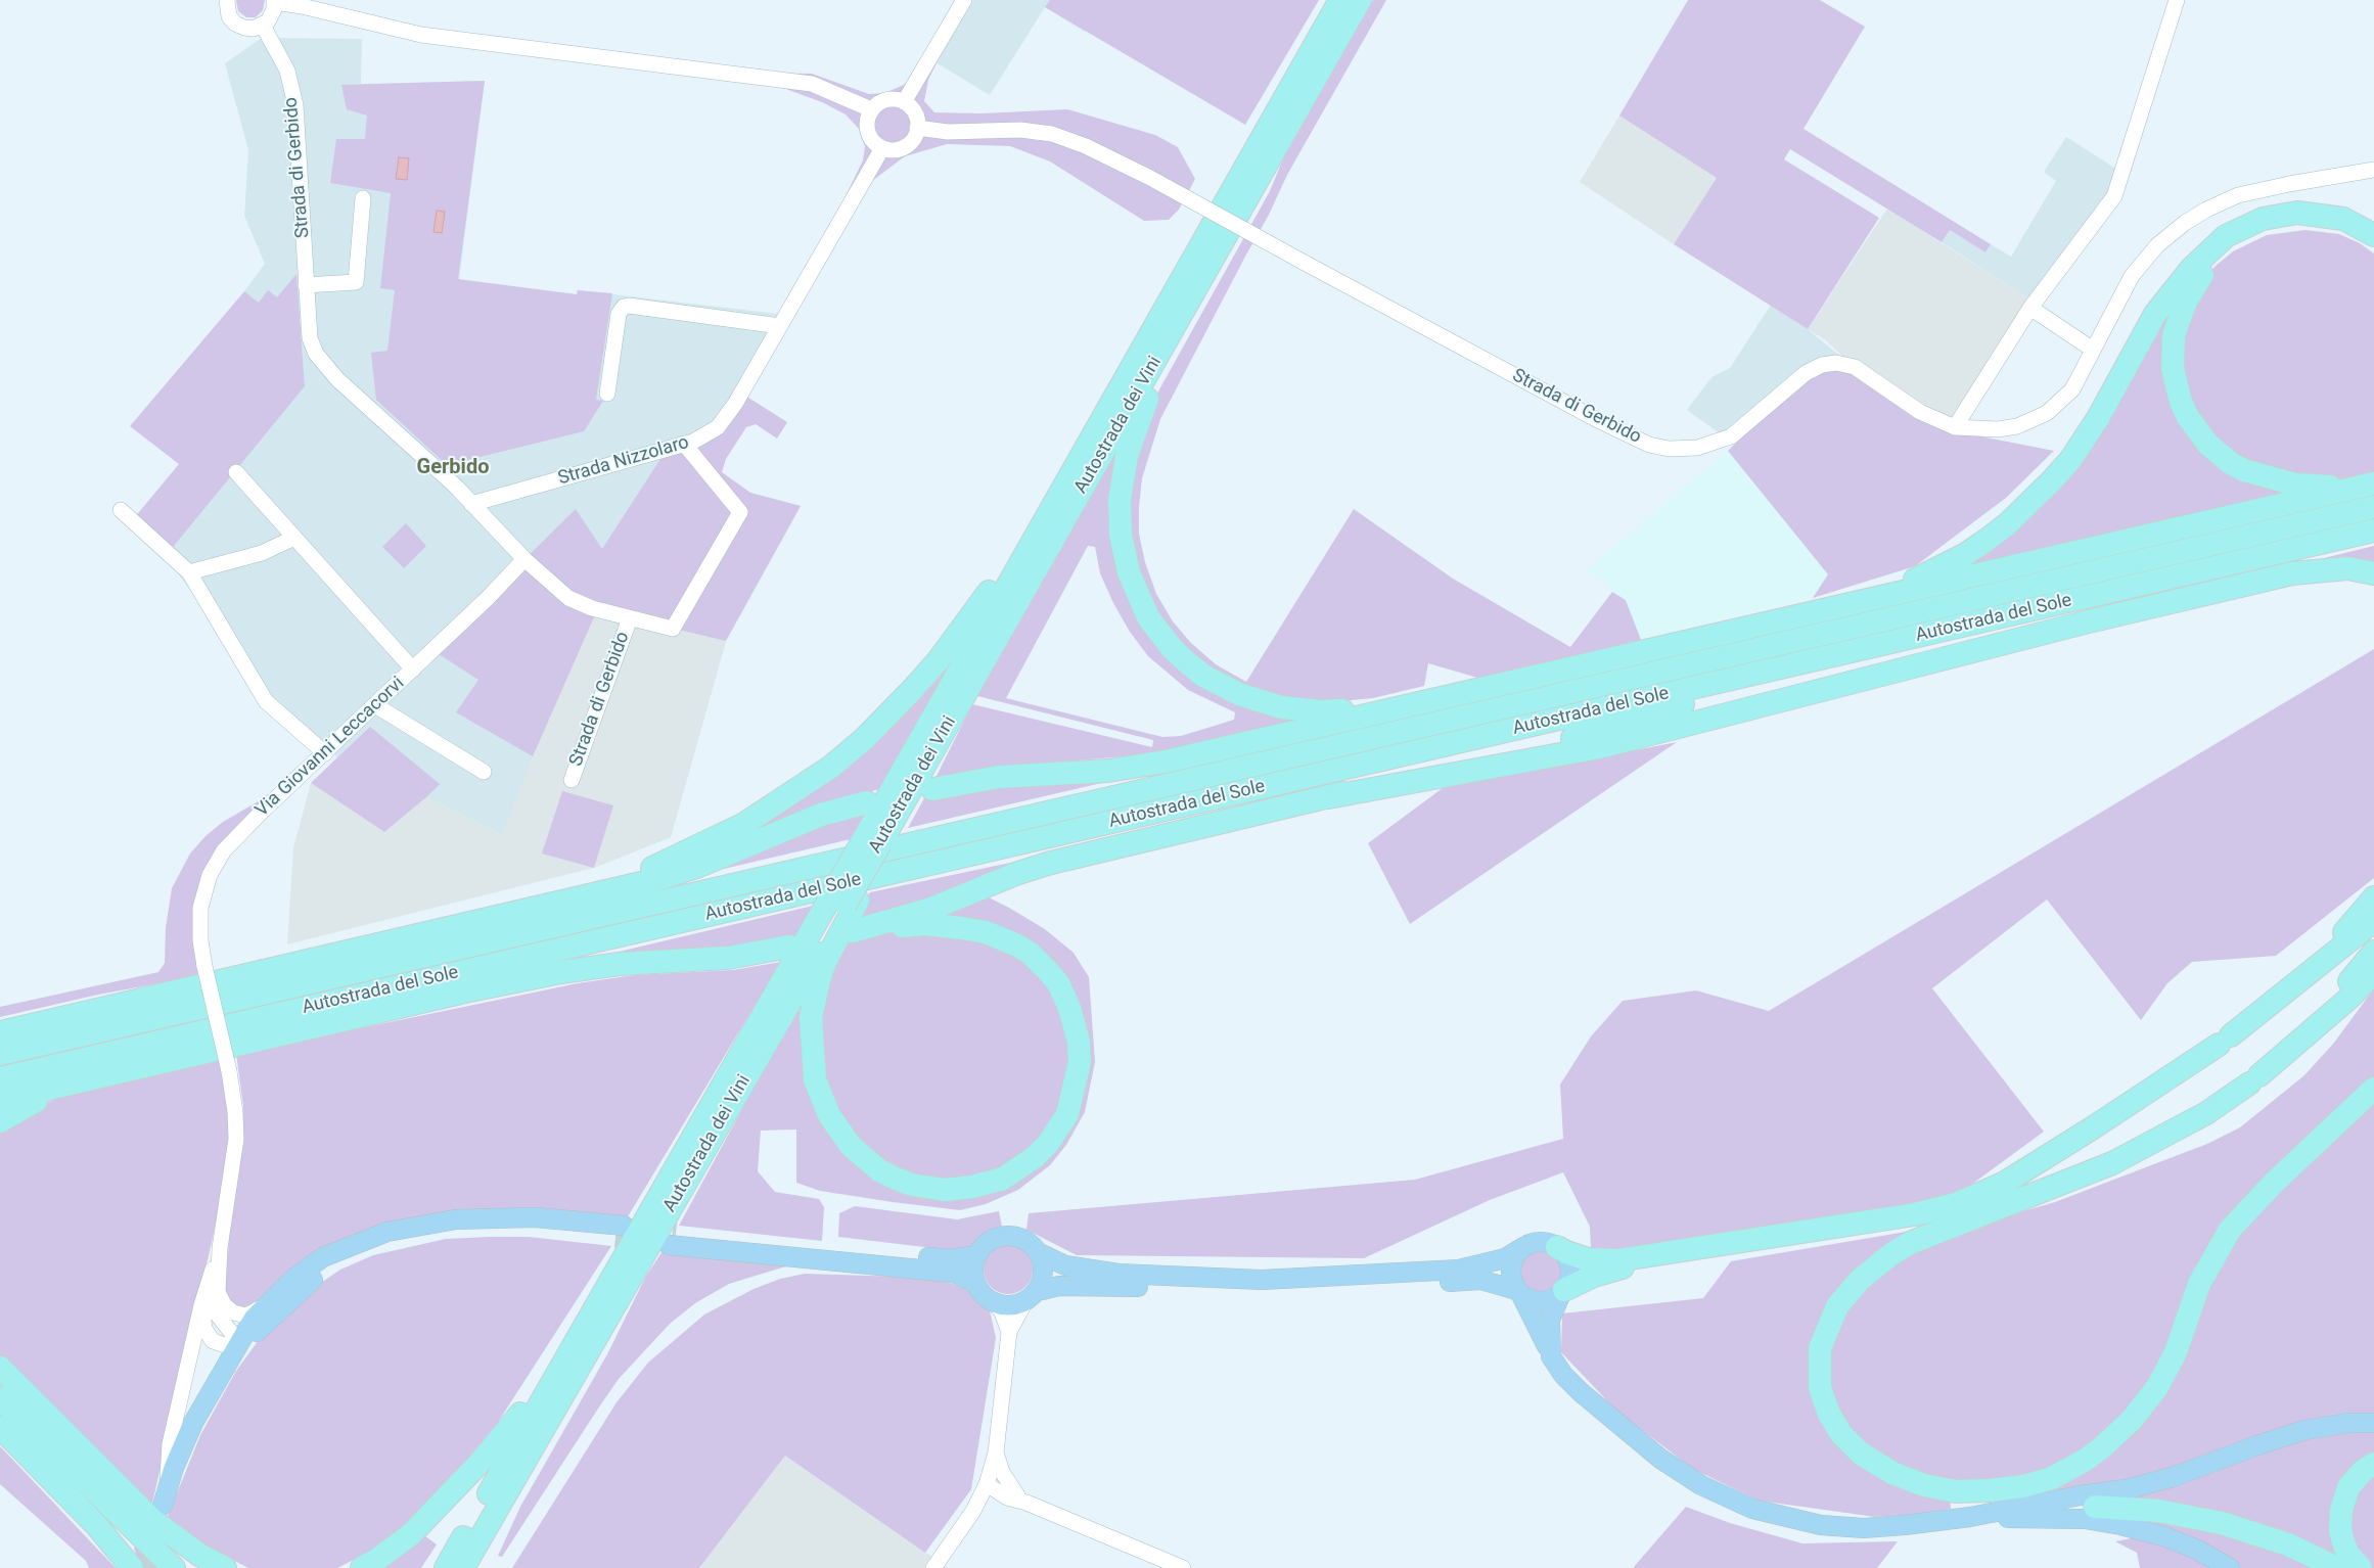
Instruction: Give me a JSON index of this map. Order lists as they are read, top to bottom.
{
  "streets": {
    "highway": ["Autostrada dei Vini", "Autostrada del Sole"],
    "street": ["Strada di Gerbido", "Strada Nizzolaro", "Via Giovanni Leccacorvi"]
  },
  "crossings": [
    ["Strada di Gerbido", "Strada Nizzolaro"],
    ["Strada di Gerbido", "Via Giovanni Leccacorvi"]
  ],
  "districts": ["Gerbido"]
}
